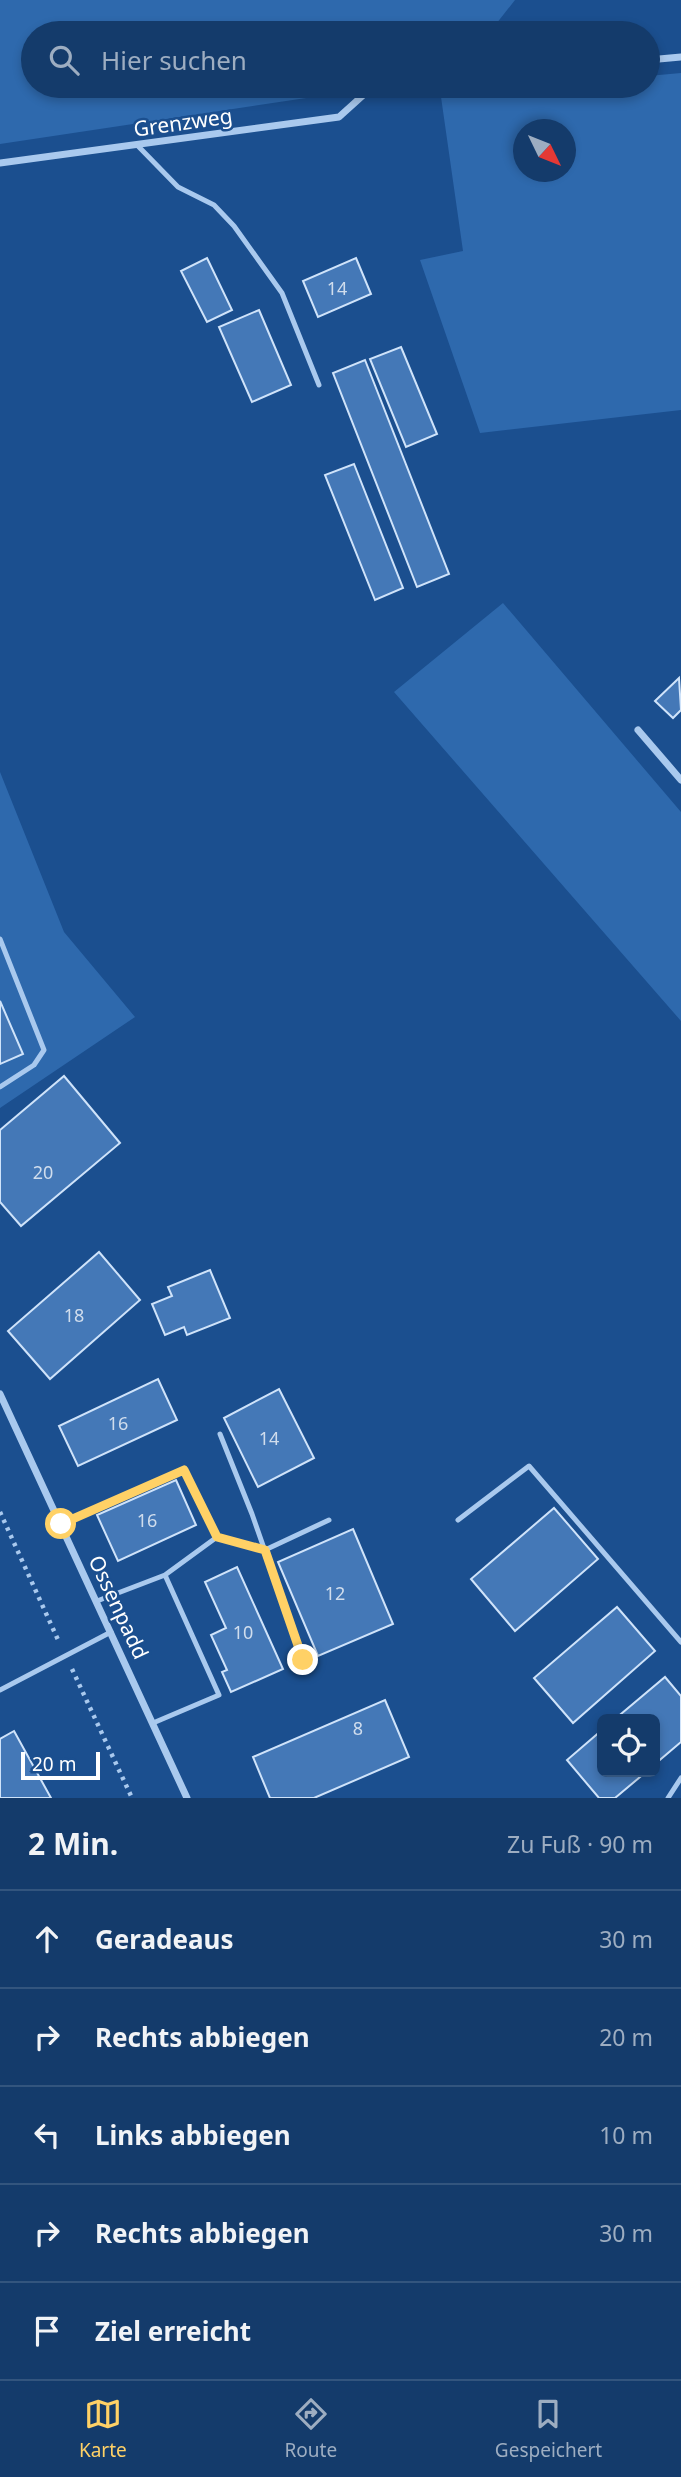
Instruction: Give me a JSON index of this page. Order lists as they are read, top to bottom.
{
  "streets": {
    "street": ["Grenzweg", "Ossenpadd"]
  },
  "house_numbers": [
    "14",
    "20",
    "18",
    "16",
    "14",
    "16",
    "12",
    "10",
    "8"
  ],
  "scale_bar": "20 m",
  "north": "bottom right",
  "page": {
    "search": "Hier suchen",
    "scale": "20 m",
    "heading": ["2 Min.", "Zu Fuß · 90 m"],
    "list": [
      ["Geradeaus", "30 m"],
      ["Rechts abbiegen", "20 m"],
      ["Links abbiegen", "10 m"],
      ["Rechts abbiegen", "30 m"],
      "Ziel erreicht"
    ],
    "nav": ["Karte", "Route", "Gespeichert"]
  }
}
